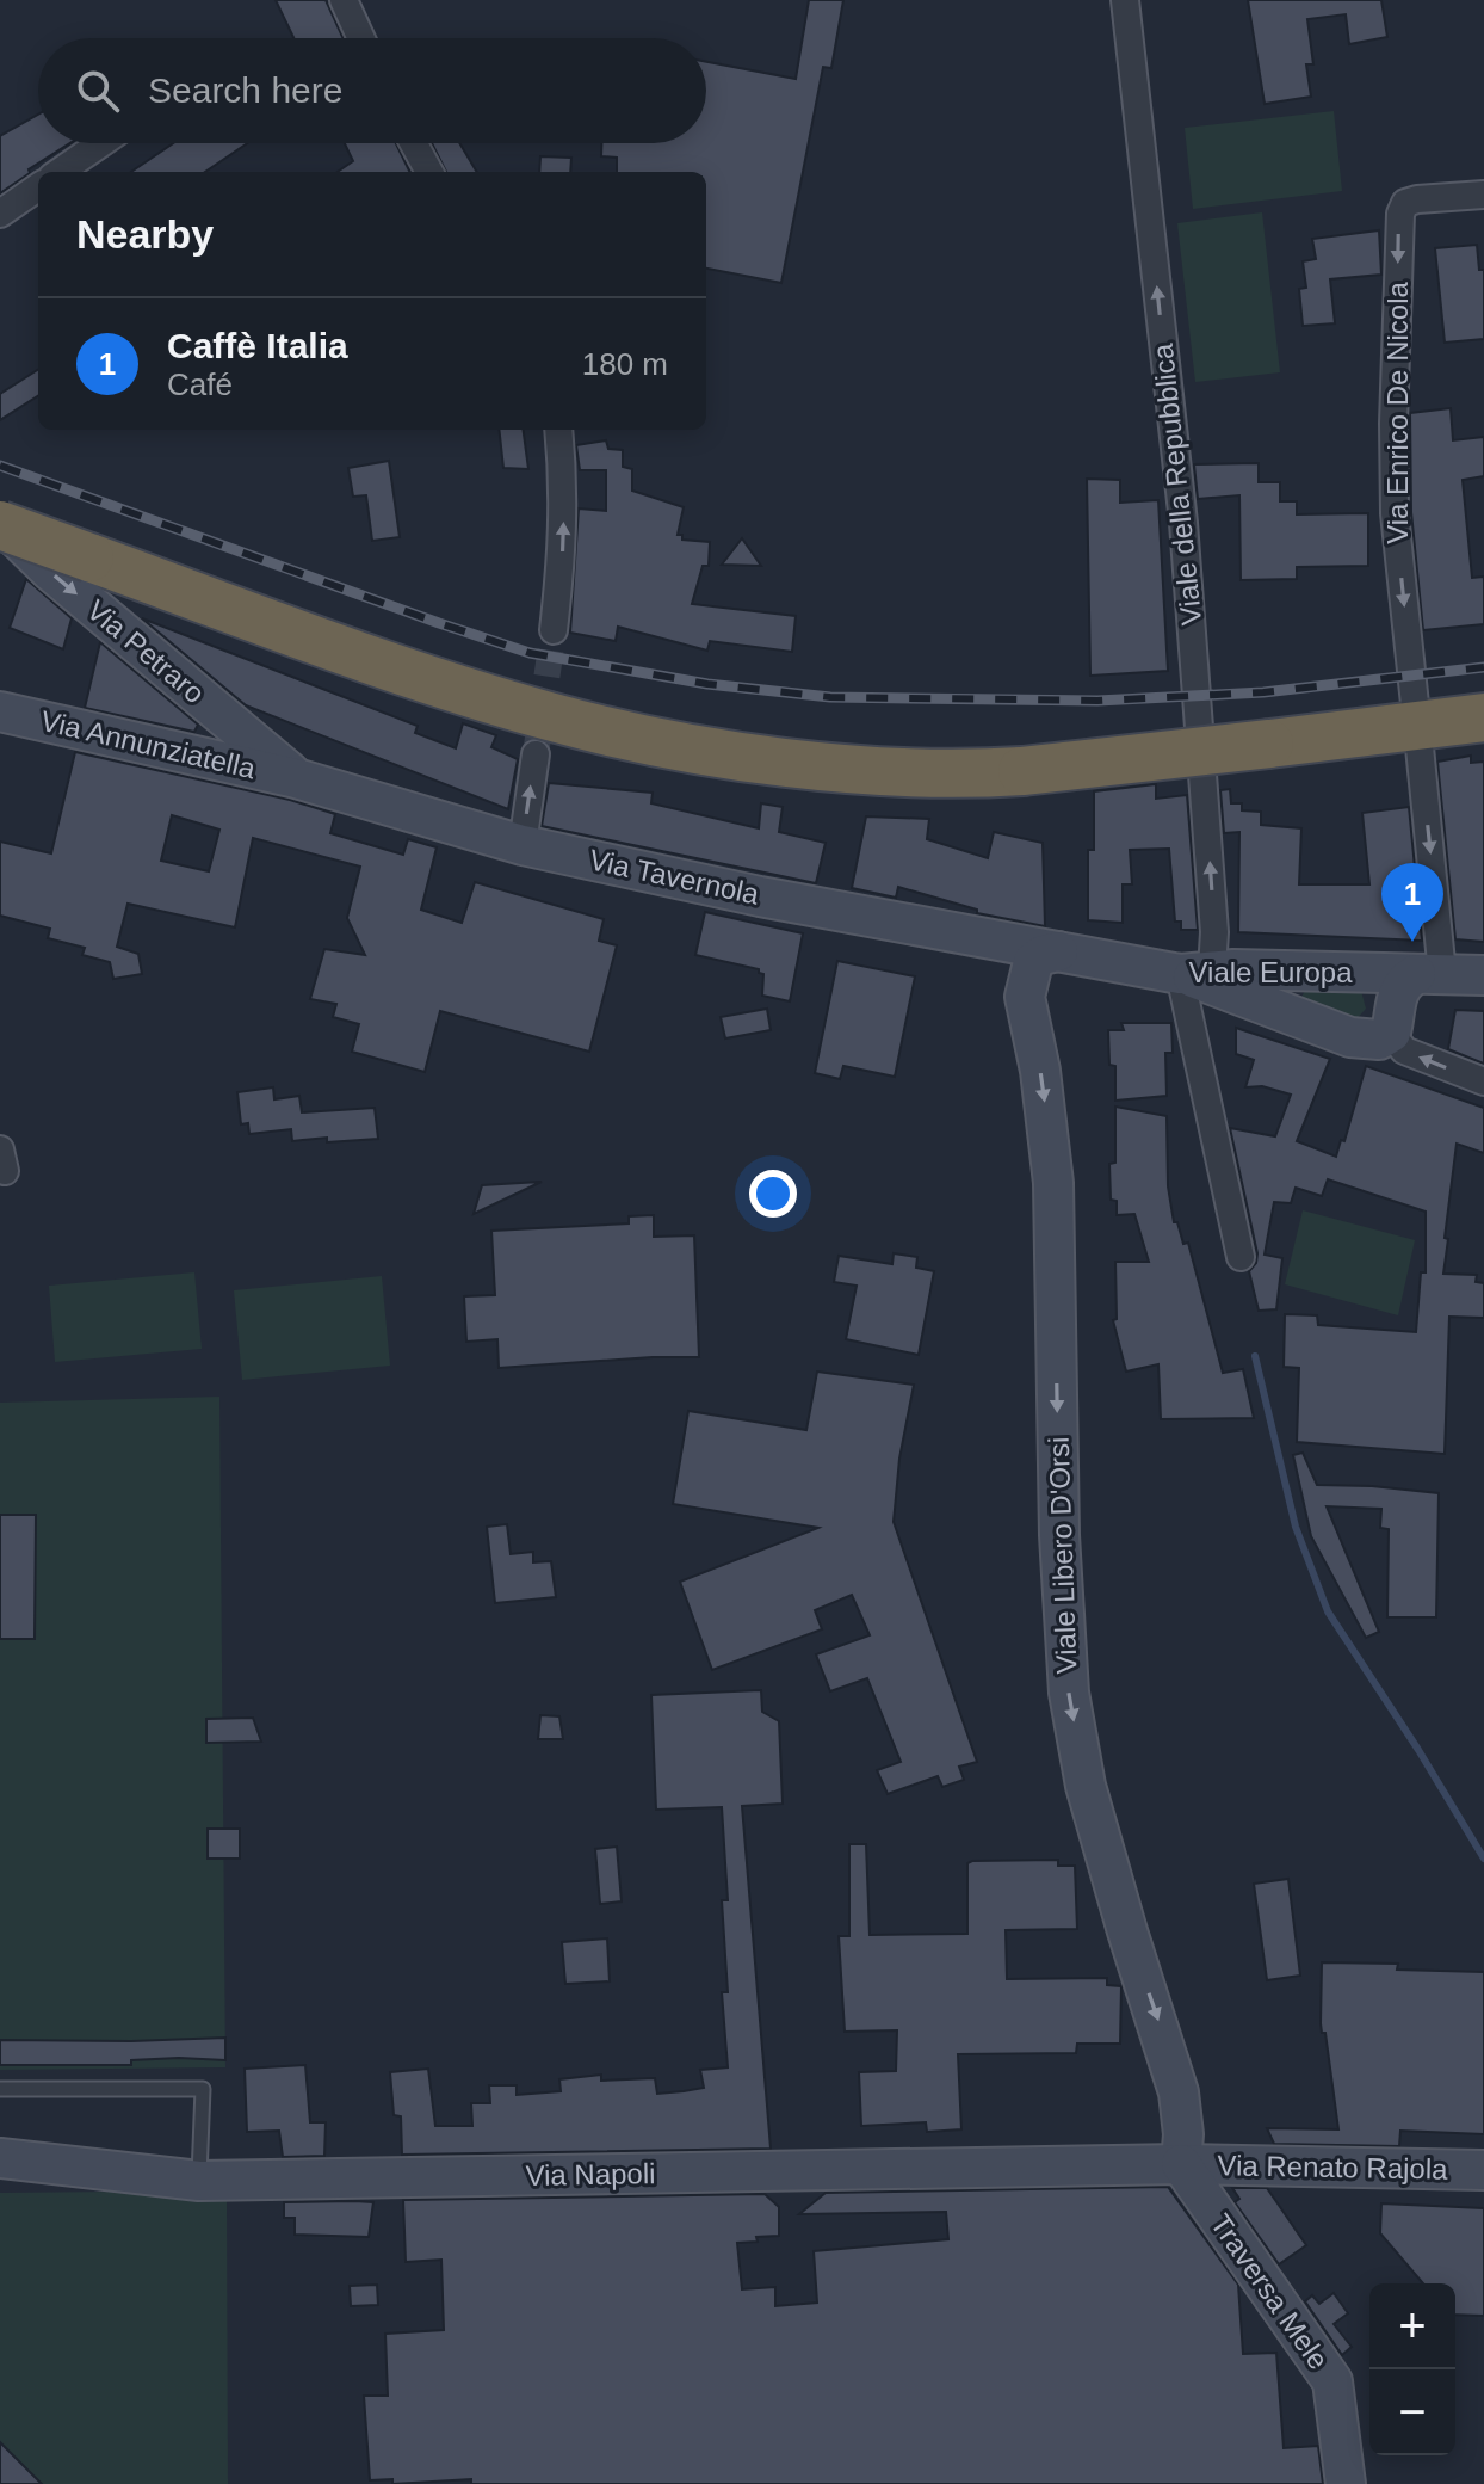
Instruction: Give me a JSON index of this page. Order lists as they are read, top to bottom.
{
  "streets": {
    "street": [
      "Via Enrico De Nicola",
      "Viale della Repubblica",
      "Via Petraro",
      "Via Annunziatella",
      "Via Tavernola",
      "Viale Europa",
      "Viale Libero D'Orsi",
      "Via Renato Rajola",
      "Via Napoli",
      "Traversa Mele"
    ]
  },
  "crossings": [
    ["Viale della Repubblica", "Viale Europa"],
    ["Via Petraro", "Via Annunziatella"],
    ["Via Petraro", "Via Tavernola"],
    ["Via Annunziatella", "Via Tavernola"],
    ["Via Tavernola", "Viale Europa"],
    ["Viale Libero D'Orsi", "Via Renato Rajola"],
    ["Viale Libero D'Orsi", "Via Napoli"],
    ["Viale Libero D'Orsi", "Traversa Mele"],
    ["Via Renato Rajola", "Via Napoli"],
    ["Via Renato Rajola", "Traversa Mele"],
    ["Via Napoli", "Traversa Mele"]
  ],
  "one_way": [
    "Via Enrico De Nicola",
    "Viale della Repubblica",
    "Via Petraro",
    "Viale Libero D'Orsi"
  ],
  "page": {
    "search": "Search here",
    "heading": "Nearby",
    "list": [
      {
        "mark": "1",
        "name": "Caffè Italia",
        "note": "Café",
        "value": "180 m"
      }
    ],
    "pins": "1",
    "map_buttons": ["+", "−"]
  }
}
